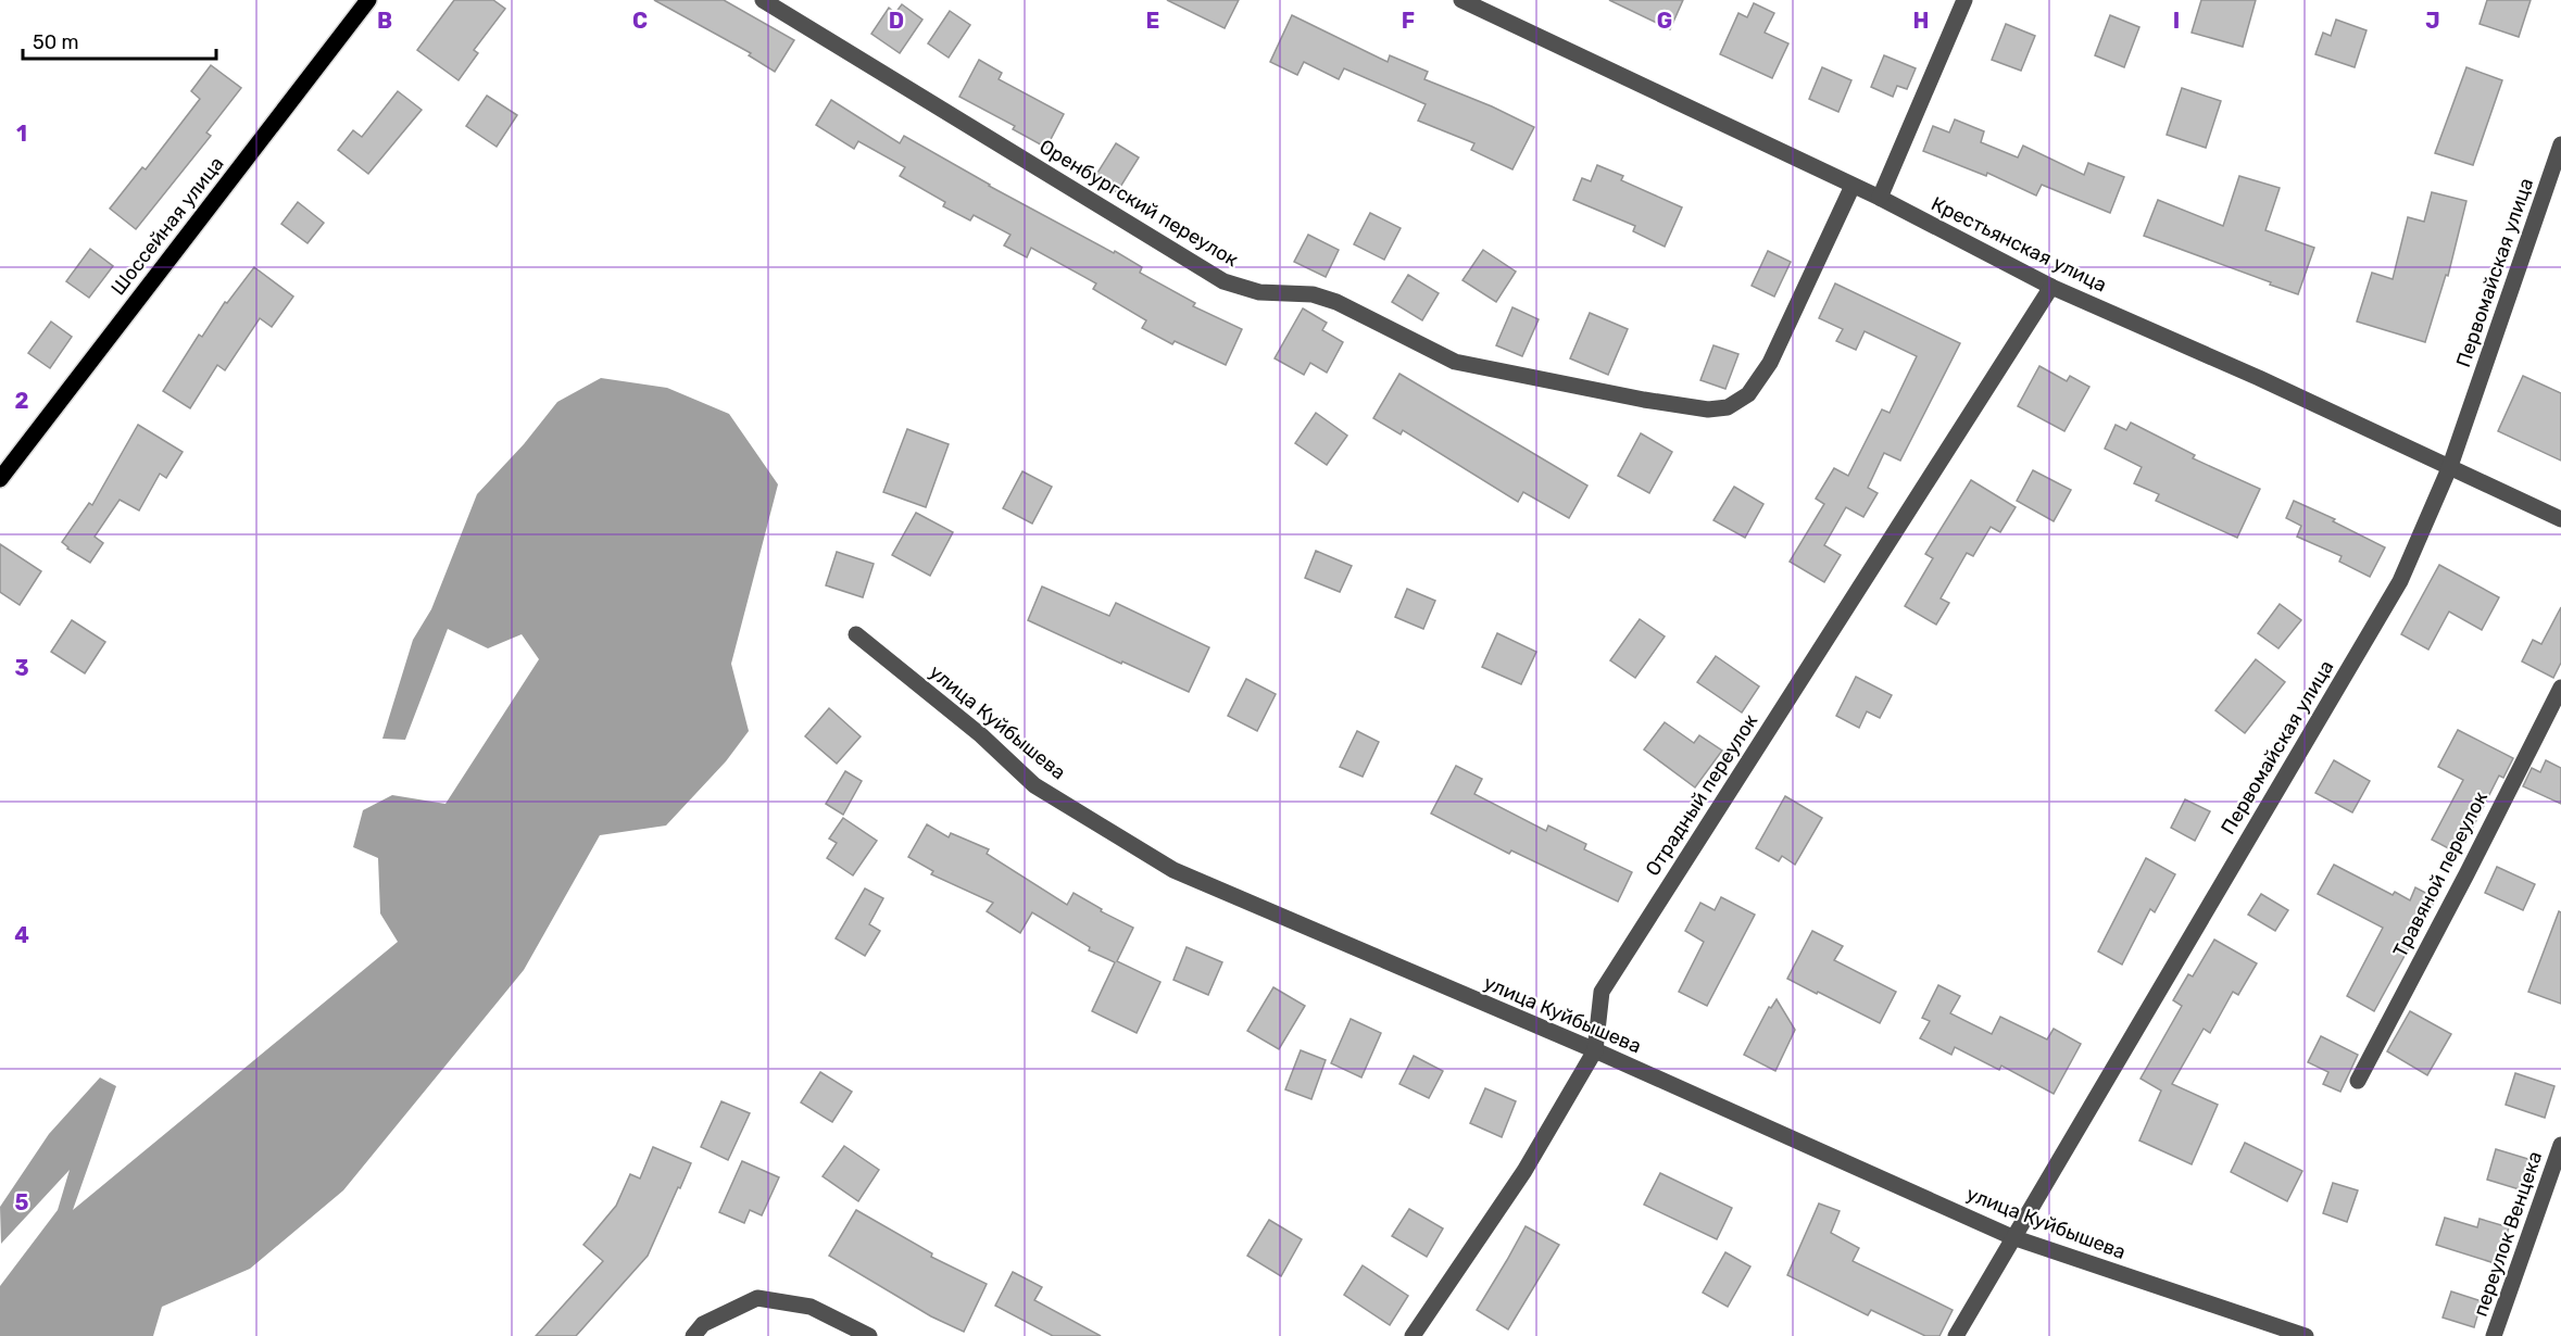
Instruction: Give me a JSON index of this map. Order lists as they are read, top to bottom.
{
  "streets": {
    "main road": ["Шоссейная улица"],
    "street": [
      "Оренбургский переулок",
      "Крестьянская улица",
      "Первомайская улица",
      "улица Куйбышева",
      "Отрадный переулок",
      "Травяной переулок",
      "переулок Венцека"
    ]
  },
  "crossings": [
    ["Оренбургский переулок", "Крестьянская улица"],
    ["Крестьянская улица", "Первомайская улица"],
    ["Крестьянская улица", "Отрадный переулок"],
    ["Первомайская улица", "улица Куйбышева"],
    ["улица Куйбышева", "Отрадный переулок"]
  ],
  "scale_bar": "50 m",
  "grid": {
    "columns": [
      "B",
      "C",
      "D",
      "E",
      "F",
      "G",
      "H",
      "I",
      "J"
    ],
    "rows": [
      "1",
      "2",
      "3",
      "4",
      "5"
    ]
  }
}
